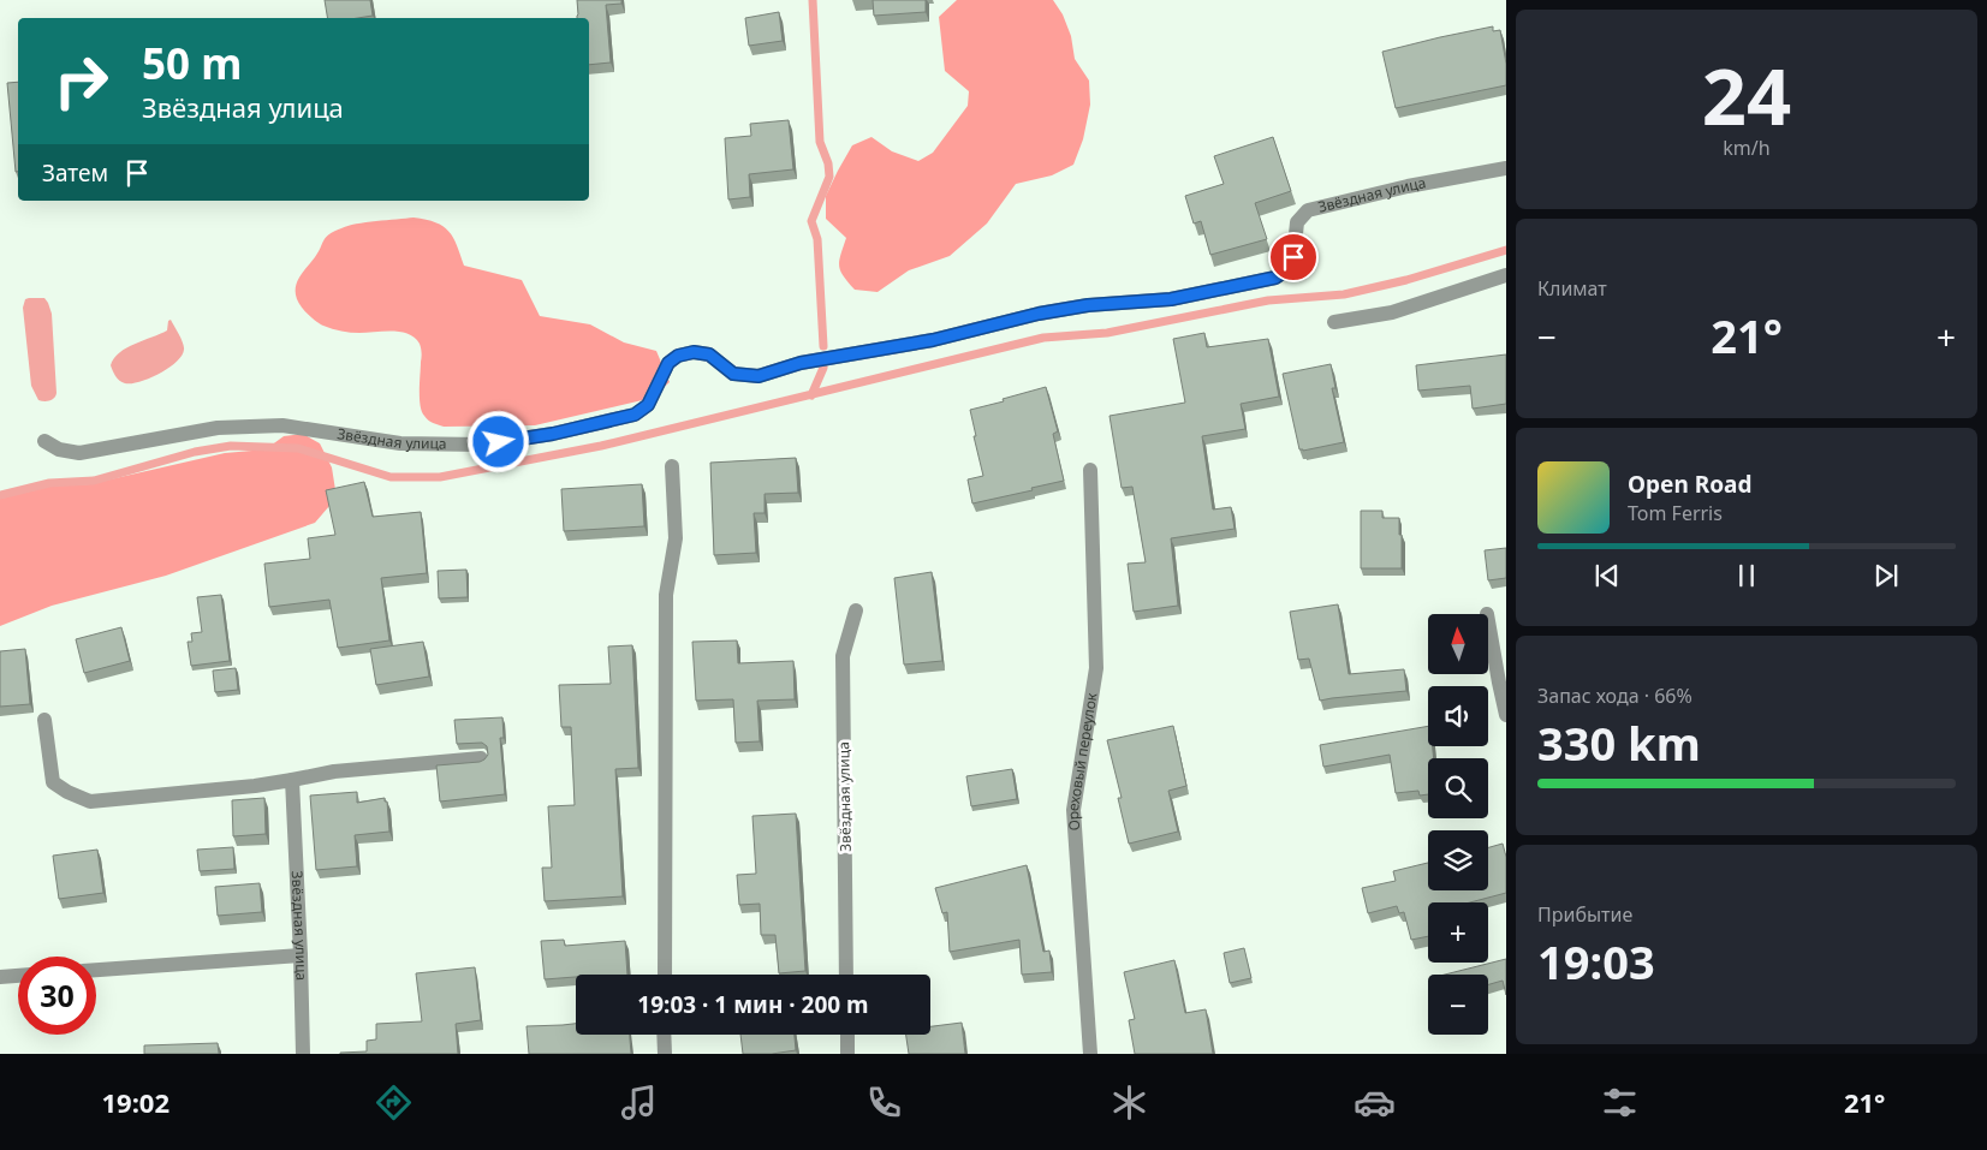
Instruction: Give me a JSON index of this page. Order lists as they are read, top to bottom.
{
  "streets": {
    "street": ["Звёздная улица", "Ореховый переулок"]
  },
  "north": "top",
  "page": {
    "tile": [
      ["24", "km/h"],
      "Климат",
      ["Запас хода · 66%", "330 km"],
      ["Прибытие", "19:03"]
    ],
    "turn": ["50 m", "Звёздная улица"],
    "then": "Затем",
    "heat": ["−", "21°", "+"],
    "song": ["Open Road", "Tom Ferris"],
    "map_buttons": ["+", "−"],
    "limit": "30",
    "trip": "19:03 · 1 мин · 200 m",
    "tabs": ["19:02", "21°"]
  }
}
